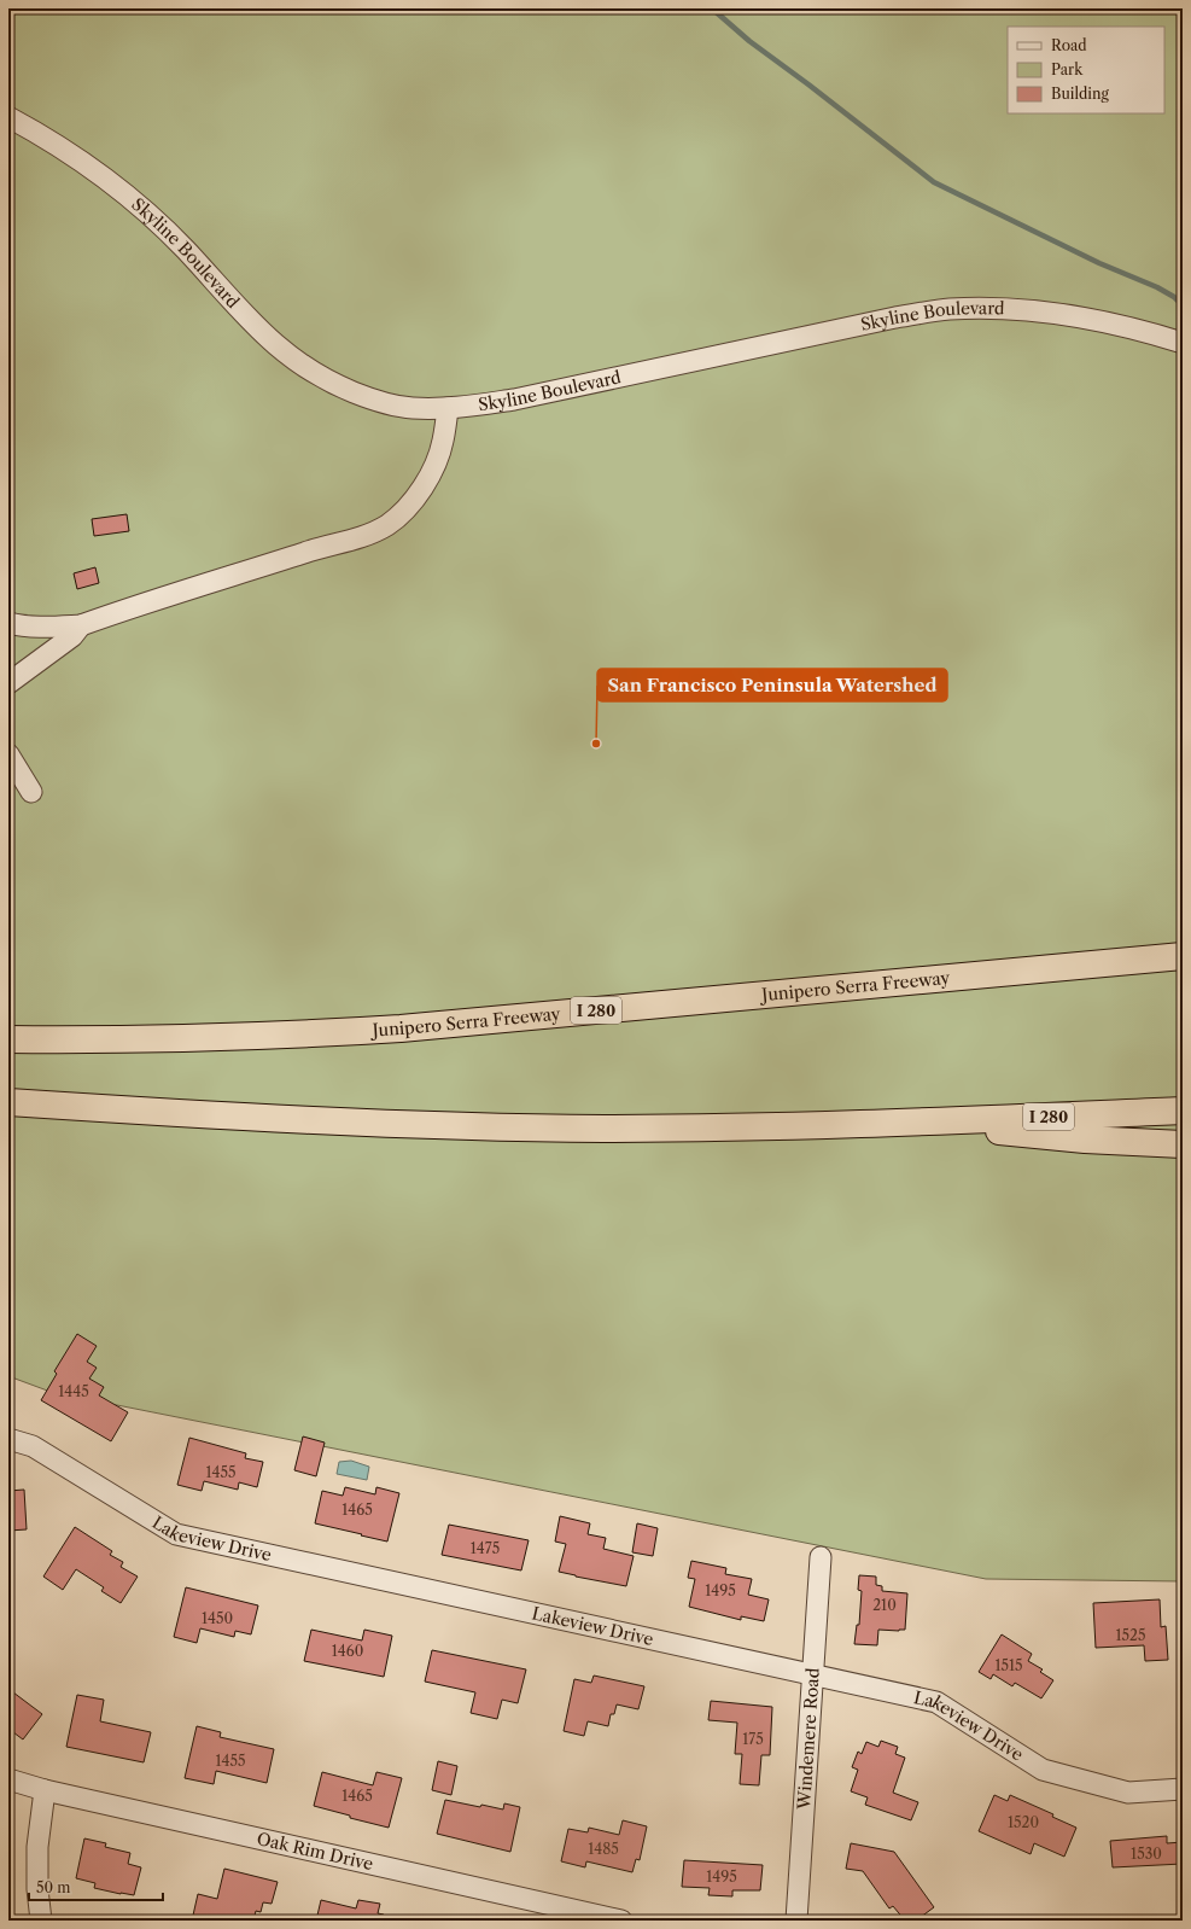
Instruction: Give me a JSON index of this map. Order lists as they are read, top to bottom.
{
  "streets": {
    "highway": ["Junipero Serra Freeway", "I 280"],
    "street": [
      "Skyline Boulevard",
      "Lakeview Drive",
      "Windemere Road",
      "Oak Rim Drive"
    ]
  },
  "crossings": [
    ["Lakeview Drive", "Windemere Road"]
  ],
  "places": ["San Francisco Peninsula Watershed"],
  "house_numbers": [
    "1445",
    "1455",
    "1465",
    "1475",
    "1495",
    "210",
    "1450",
    "1525",
    "1460",
    "1515",
    "175",
    "1455",
    "1465",
    "1520",
    "1485",
    "1530",
    "1495"
  ],
  "legend": ["Road", "Park", "Building"],
  "scale_bar": "50 m"
}
